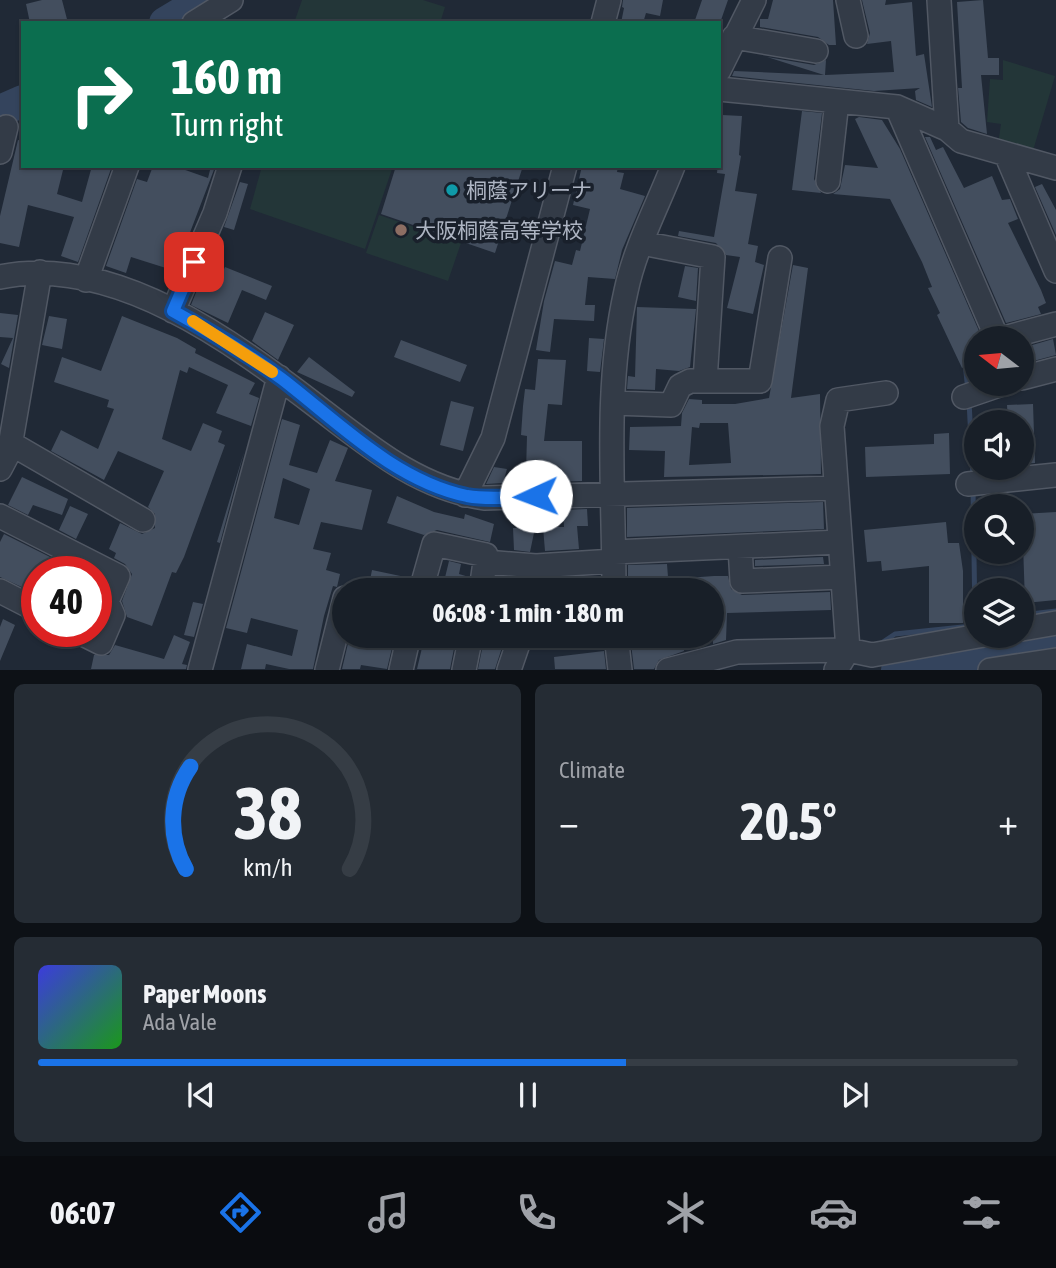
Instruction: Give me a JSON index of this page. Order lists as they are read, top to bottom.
{
  "places": ["桐蔭アリーナ", "大阪桐蔭高等学校"],
  "north": "left",
  "page": {
    "turn": ["160 m", "Turn right"],
    "limit": "40",
    "trip": "06:08 · 1 min · 180 m",
    "tile": "Climate",
    "heat": ["−", "20.5°", "+"],
    "song": ["Paper Moons", "Ada Vale"],
    "tabs": "06:07",
    "gauge": ["38", "km/h"]
  }
}
